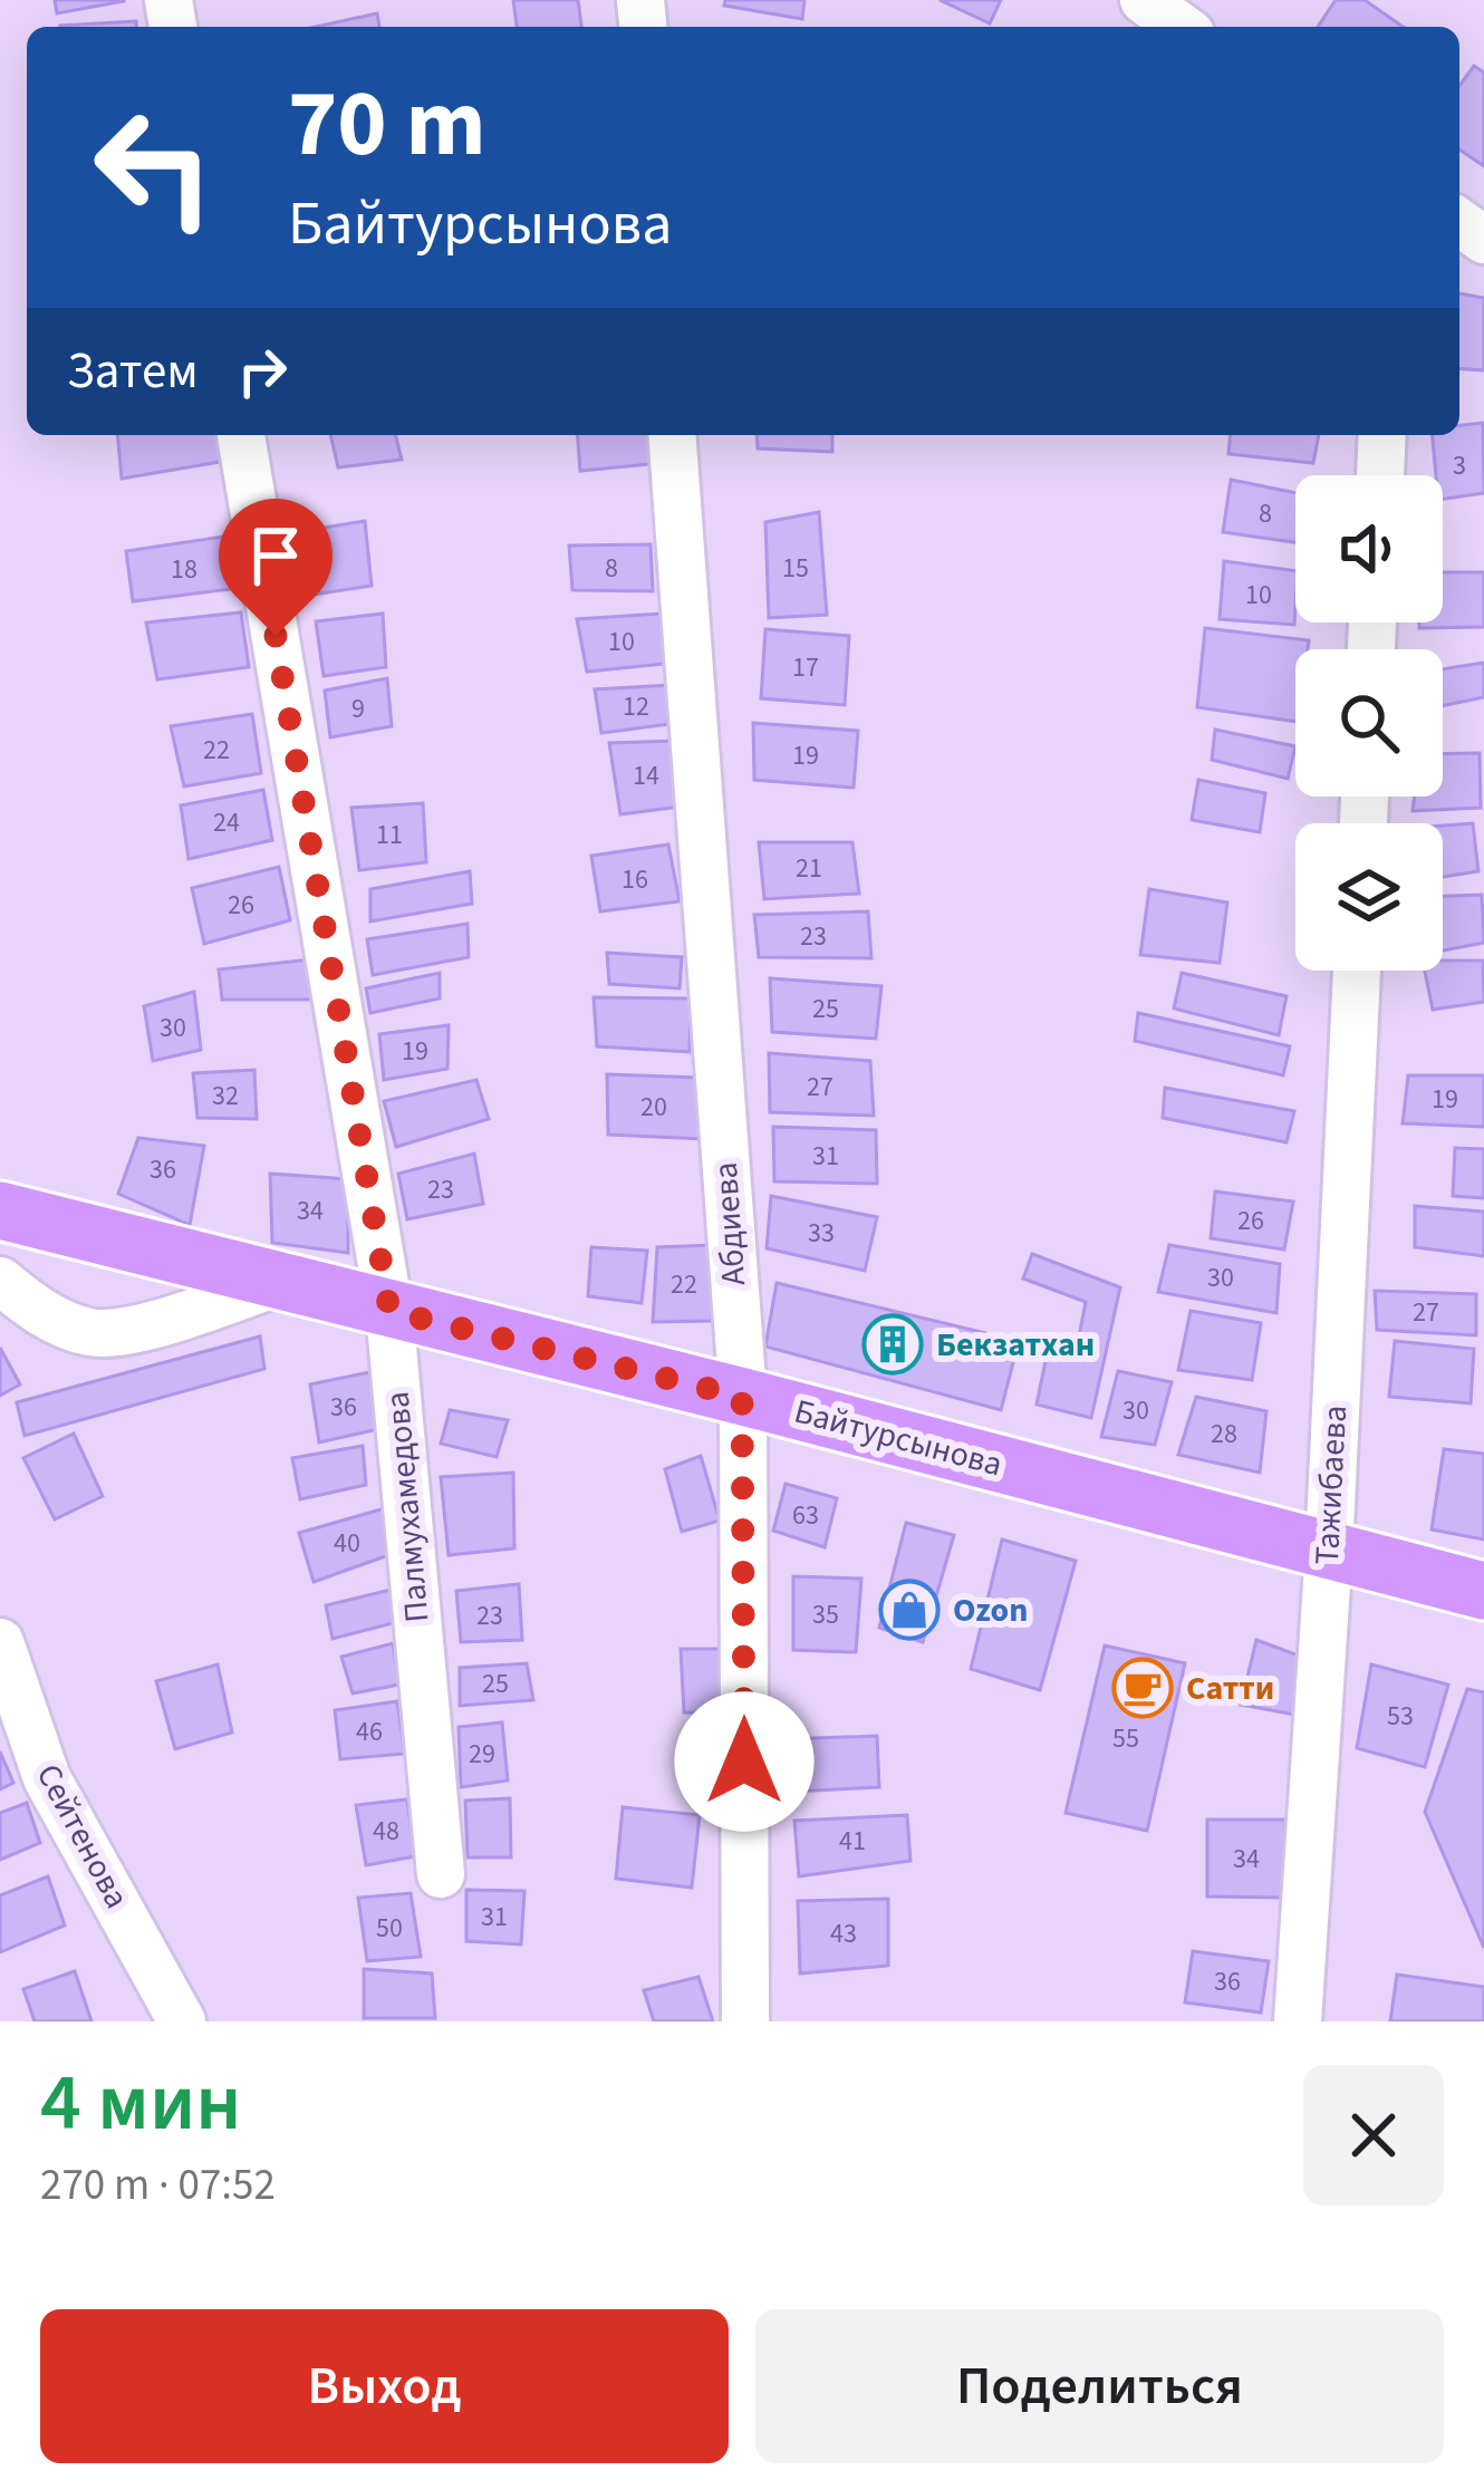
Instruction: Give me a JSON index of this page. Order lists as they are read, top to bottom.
{
  "streets": {
    "main road": ["Байтурсынова"],
    "street": [
      "Абдиева",
      "Тажибаева",
      "Палмухамедова",
      "Сейтенова"
    ]
  },
  "crossings": [
    ["Абдиева", "Байтурсынова"],
    ["Байтурсынова", "Тажибаева"],
    ["Байтурсынова", "Палмухамедова"]
  ],
  "places": {
    "building": ["Бекзатхан"],
    "shop": ["Ozon"],
    "cafe": ["Сатти"]
  },
  "house_numbers": [
    "3",
    "8",
    "8",
    "15",
    "18",
    "10",
    "10",
    "17",
    "12",
    "9",
    "22",
    "19",
    "14",
    "24",
    "11",
    "21",
    "16",
    "26",
    "23",
    "25",
    "30",
    "19",
    "27",
    "32",
    "19",
    "20",
    "31",
    "36",
    "23",
    "34",
    "26",
    "33",
    "30",
    "22",
    "27",
    "36",
    "30",
    "28",
    "63",
    "40",
    "35",
    "23",
    "25",
    "53",
    "46",
    "55",
    "29",
    "48",
    "41",
    "34",
    "31",
    "50",
    "43",
    "36"
  ],
  "page": {
    "turn": ["70 m", "Байтурсынова"],
    "then": "Затем",
    "heading": ["4 мин", "270 m · 07:52"],
    "buttons": ["Выход", "Поделиться"]
  }
}
